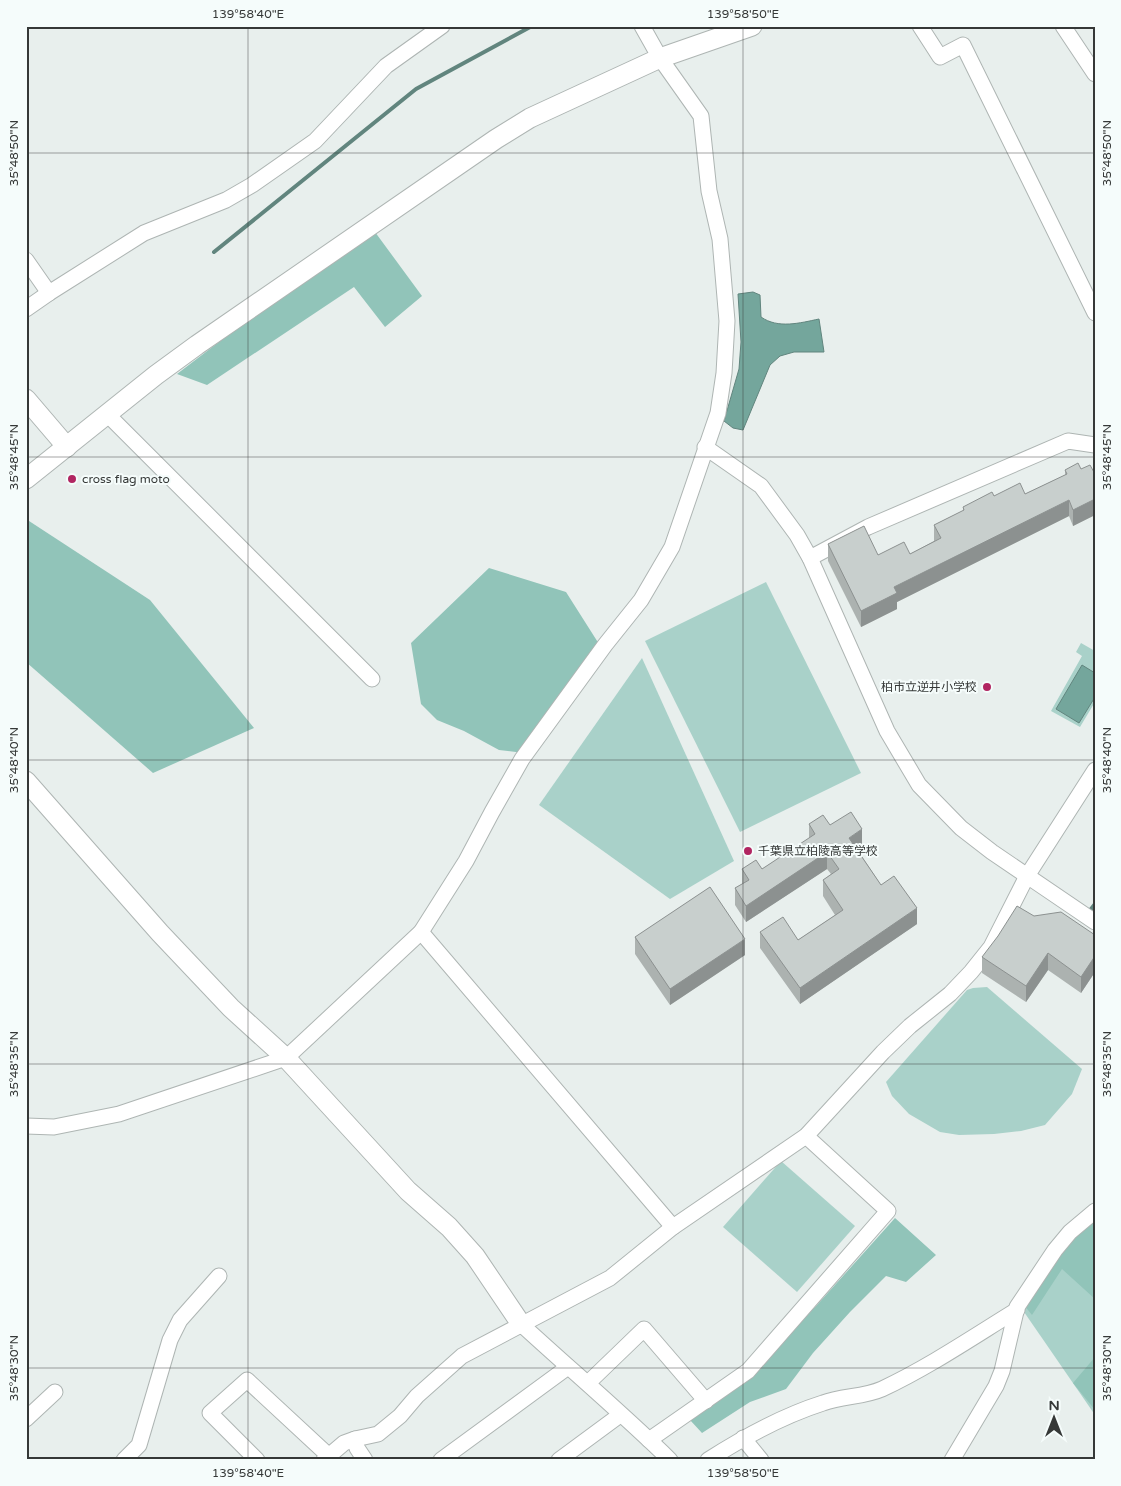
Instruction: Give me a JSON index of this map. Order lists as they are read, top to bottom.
{
  "places": ["cross flag moto", "柏市立逆井小学校", "千葉県立柏陵高等学校"],
  "north": "top",
  "coordinates": [
    "139°58'40\"E",
    "139°58'50\"E",
    "35°48'50\"N",
    "35°48'45\"N",
    "35°48'40\"N",
    "35°48'35\"N",
    "35°48'30\"N"
  ]
}
